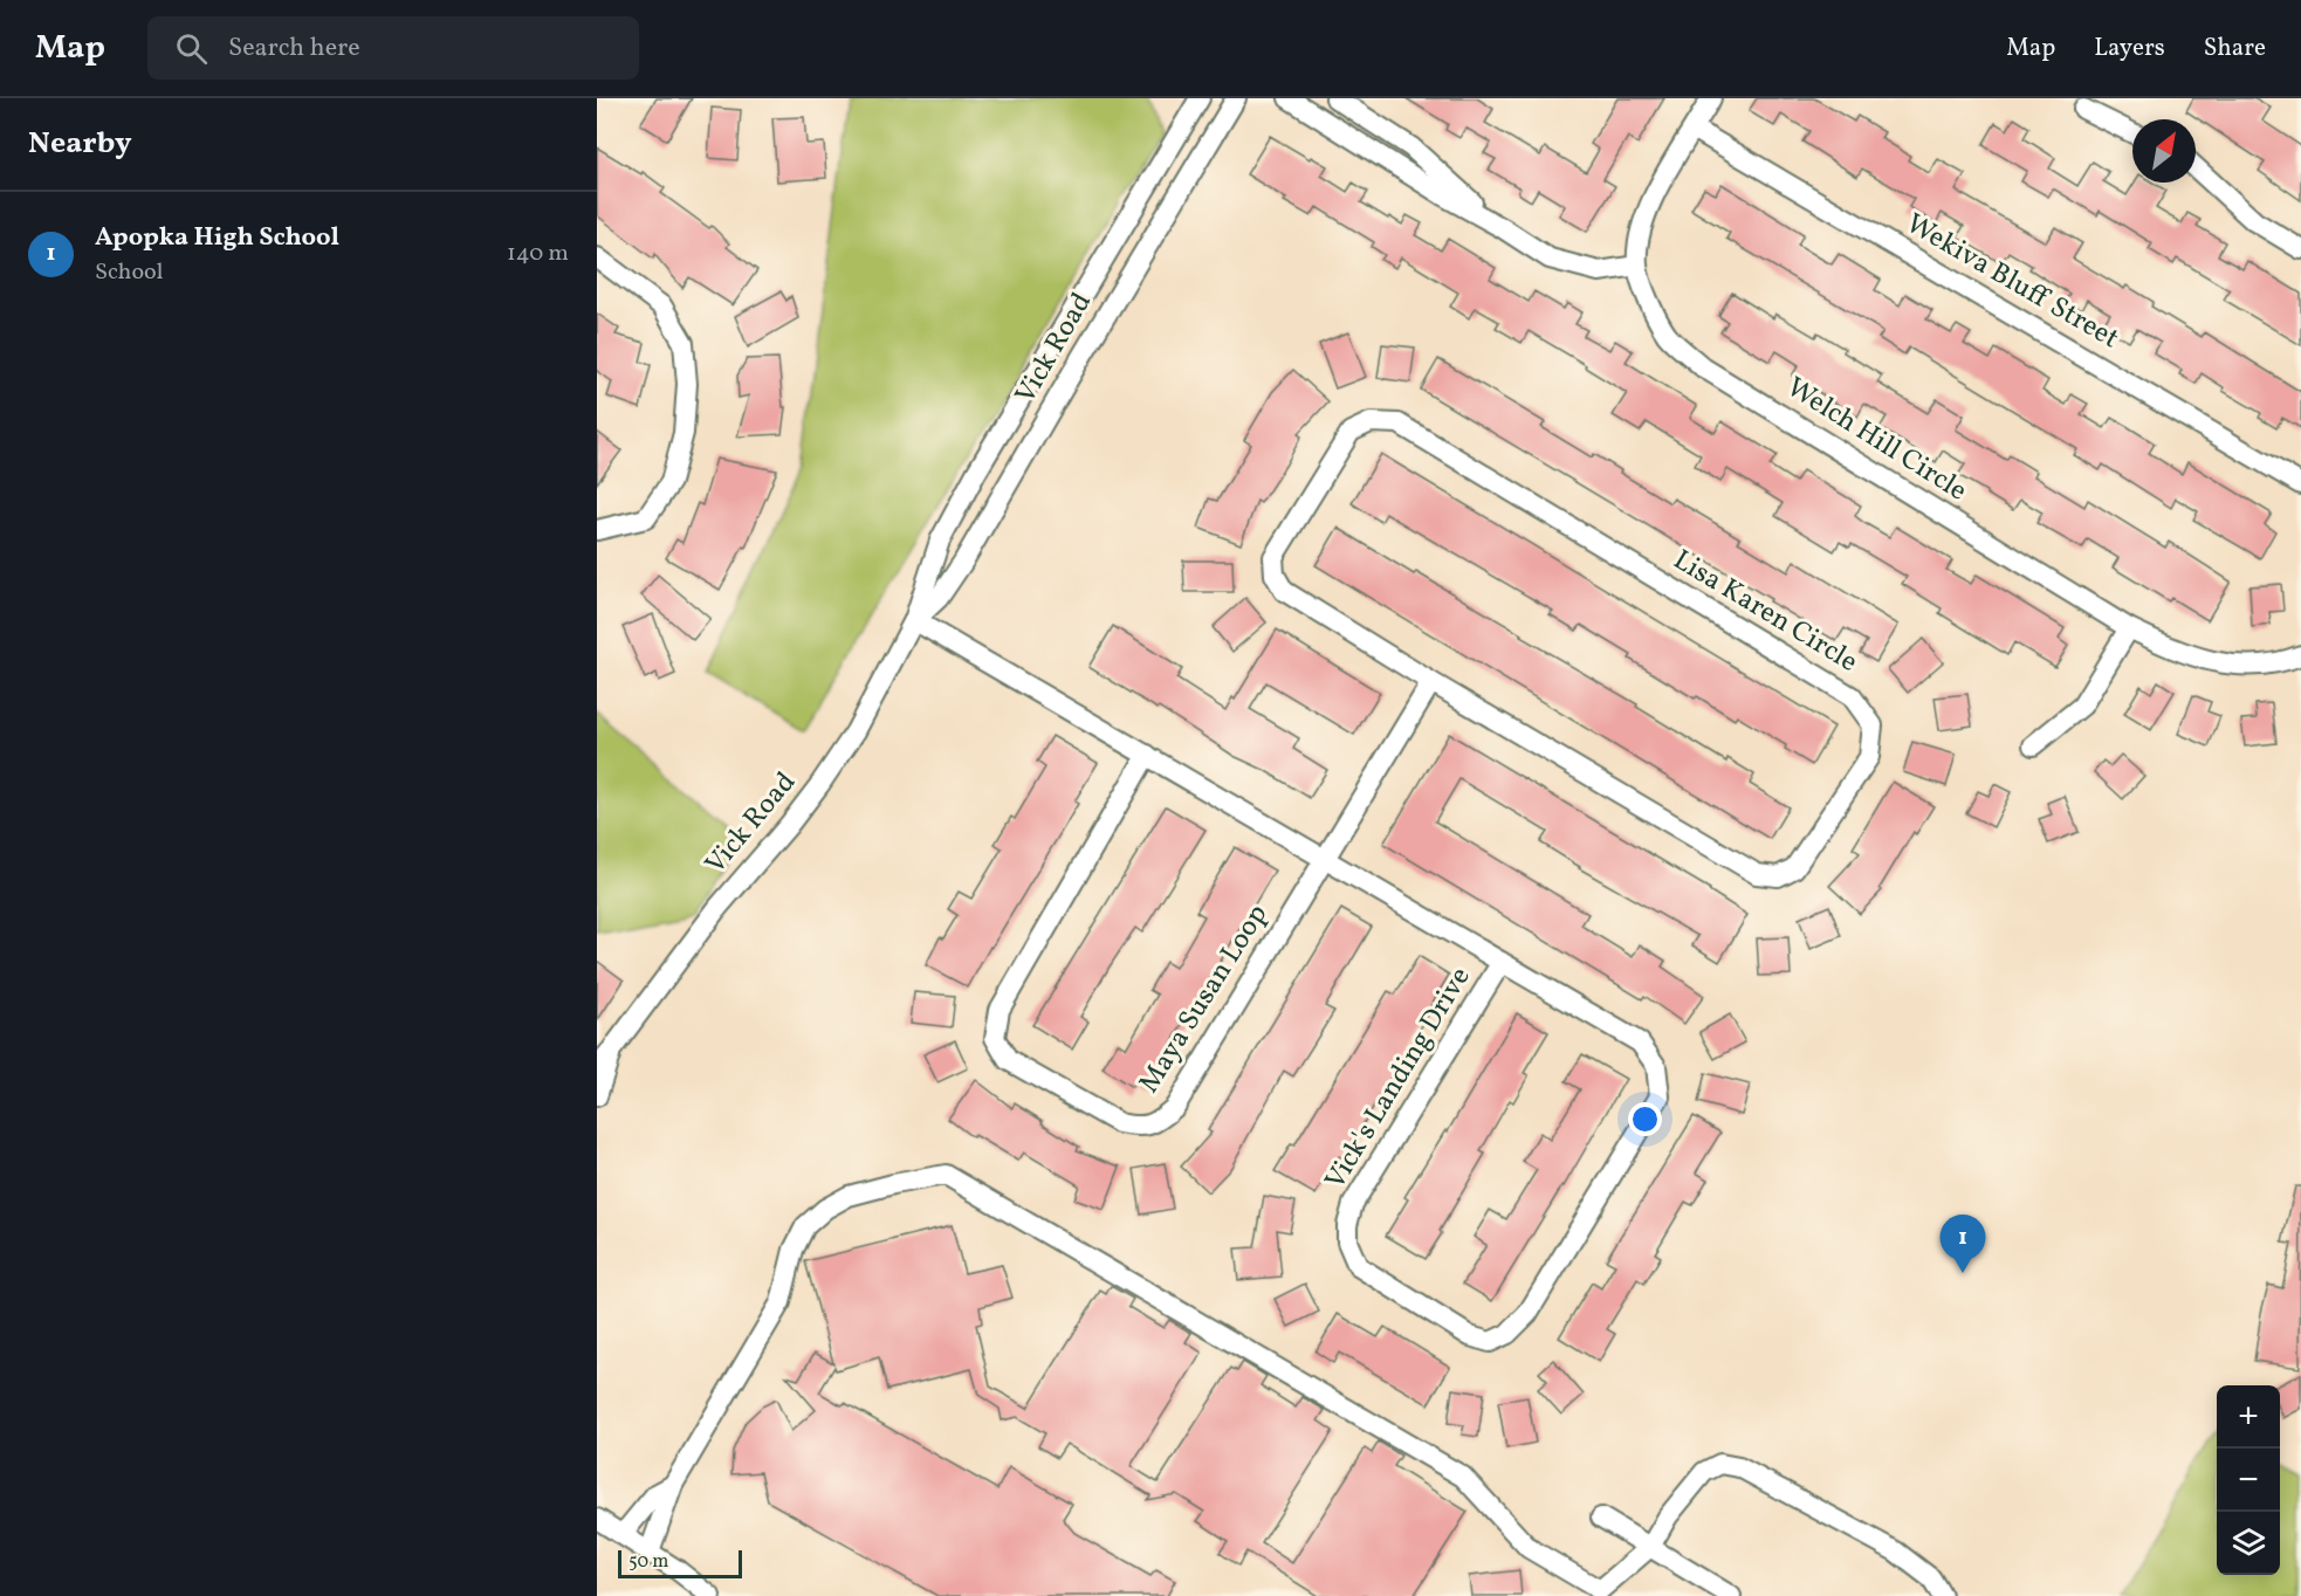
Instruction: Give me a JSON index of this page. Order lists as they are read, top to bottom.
{
  "streets": {
    "street": [
      "Wekiva Bluff Street",
      "Vick Road",
      "Welch Hill Circle",
      "Lisa Karen Circle",
      "Maya Susan Loop",
      "Vick's Landing Drive"
    ]
  },
  "crossings": [
    ["Wekiva Bluff Street", "Welch Hill Circle"],
    ["Vick Road", "Vick's Landing Drive"],
    ["Lisa Karen Circle", "Maya Susan Loop"],
    ["Maya Susan Loop", "Vick's Landing Drive"]
  ],
  "scale_bar": "50 m",
  "north": "top right",
  "page": {
    "header": "Map",
    "search": "Search here",
    "nav": ["Map", "Layers", "Share"],
    "heading": "Nearby",
    "list": [
      {
        "mark": "1",
        "name": "Apopka High School",
        "note": "School",
        "value": "140 m"
      }
    ],
    "pins": "1",
    "map_buttons": ["+", "−"],
    "scale": "50 m"
  }
}
